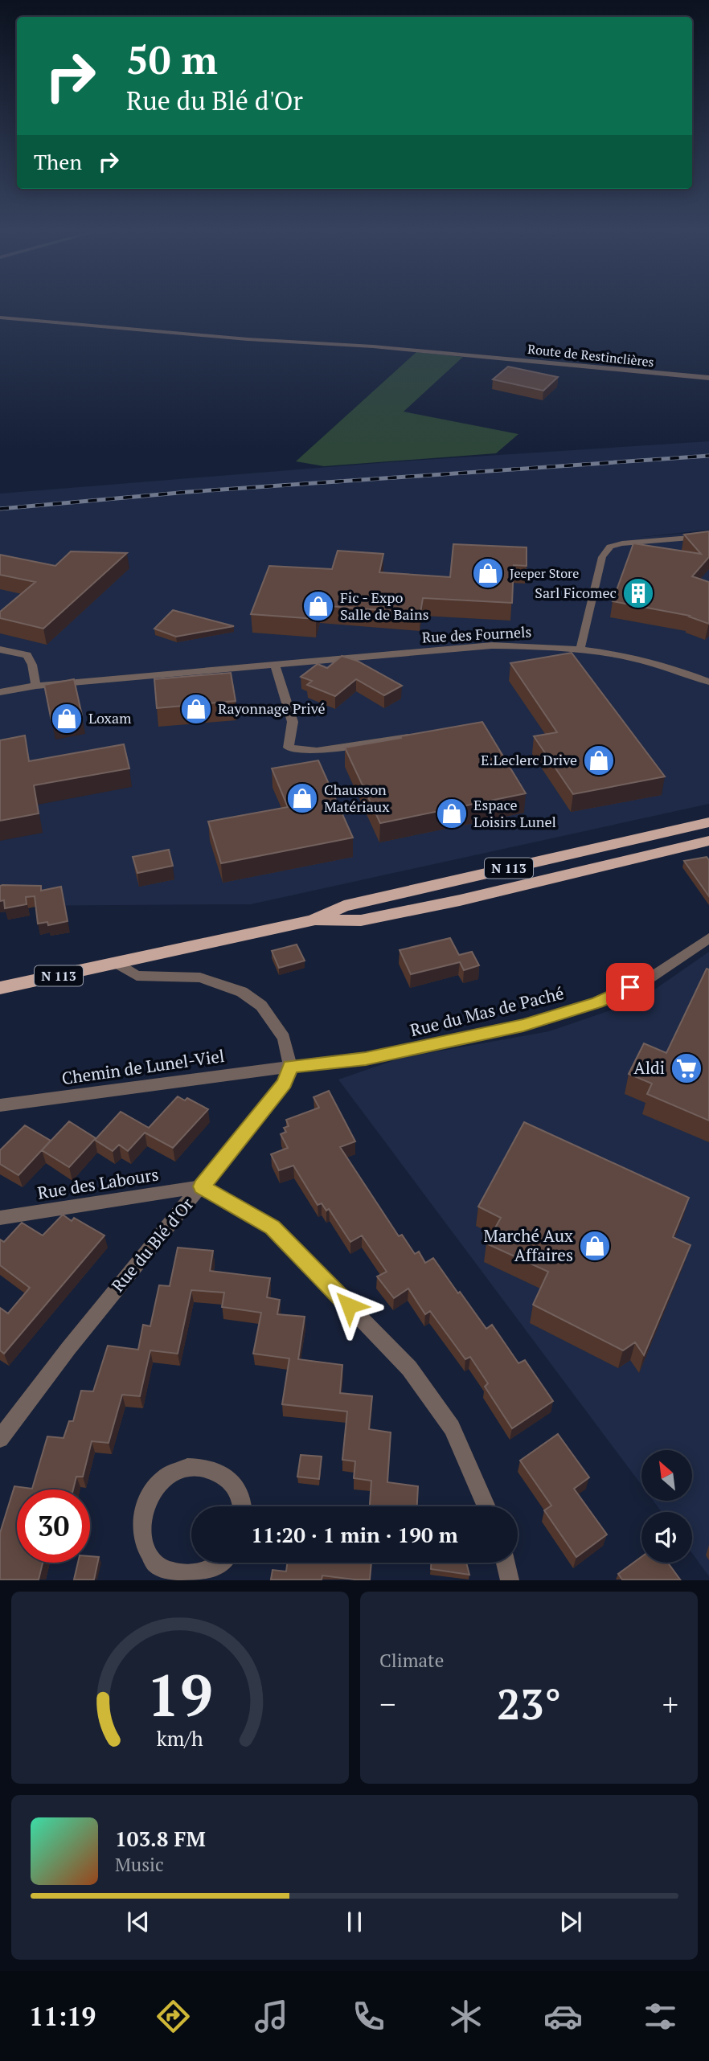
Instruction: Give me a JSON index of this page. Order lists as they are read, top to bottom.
{
  "streets": {
    "main road": ["N 113"],
    "street": [
      "Route de Restinclières",
      "Rue des Fournels",
      "Rue du Mas de Paché",
      "Chemin de Lunel-Viel",
      "Rue des Labours",
      "Rue du Blé d'Or"
    ]
  },
  "crossings": [
    ["Rue du Mas de Paché", "Chemin de Lunel-Viel"],
    ["Rue du Mas de Paché", "Rue du Blé d'Or"],
    ["Chemin de Lunel-Viel", "Rue du Blé d'Or"],
    ["Rue des Labours", "Rue du Blé d'Or"]
  ],
  "places": {
    "shop": [
      "Jeeper Store",
      "Fic - Expo Salle de Bains",
      "Rayonnage Privé",
      "Loxam",
      "E.Leclerc Drive",
      "Chausson Matériaux",
      "Espace Loisirs Lunel",
      "Marché Aux Affaires"
    ],
    "building": ["Sarl Ficomec"],
    "supermarket": ["Aldi"]
  },
  "north": "top left",
  "page": {
    "turn": ["50 m", "Rue du Blé d'Or"],
    "then": "Then",
    "limit": "30",
    "trip": "11:20 · 1 min · 190 m",
    "tile": "Climate",
    "heat": ["−", "23°", "+"],
    "song": ["103.8 FM", "Music"],
    "tabs": "11:19",
    "gauge": ["19", "km/h"]
  }
}
